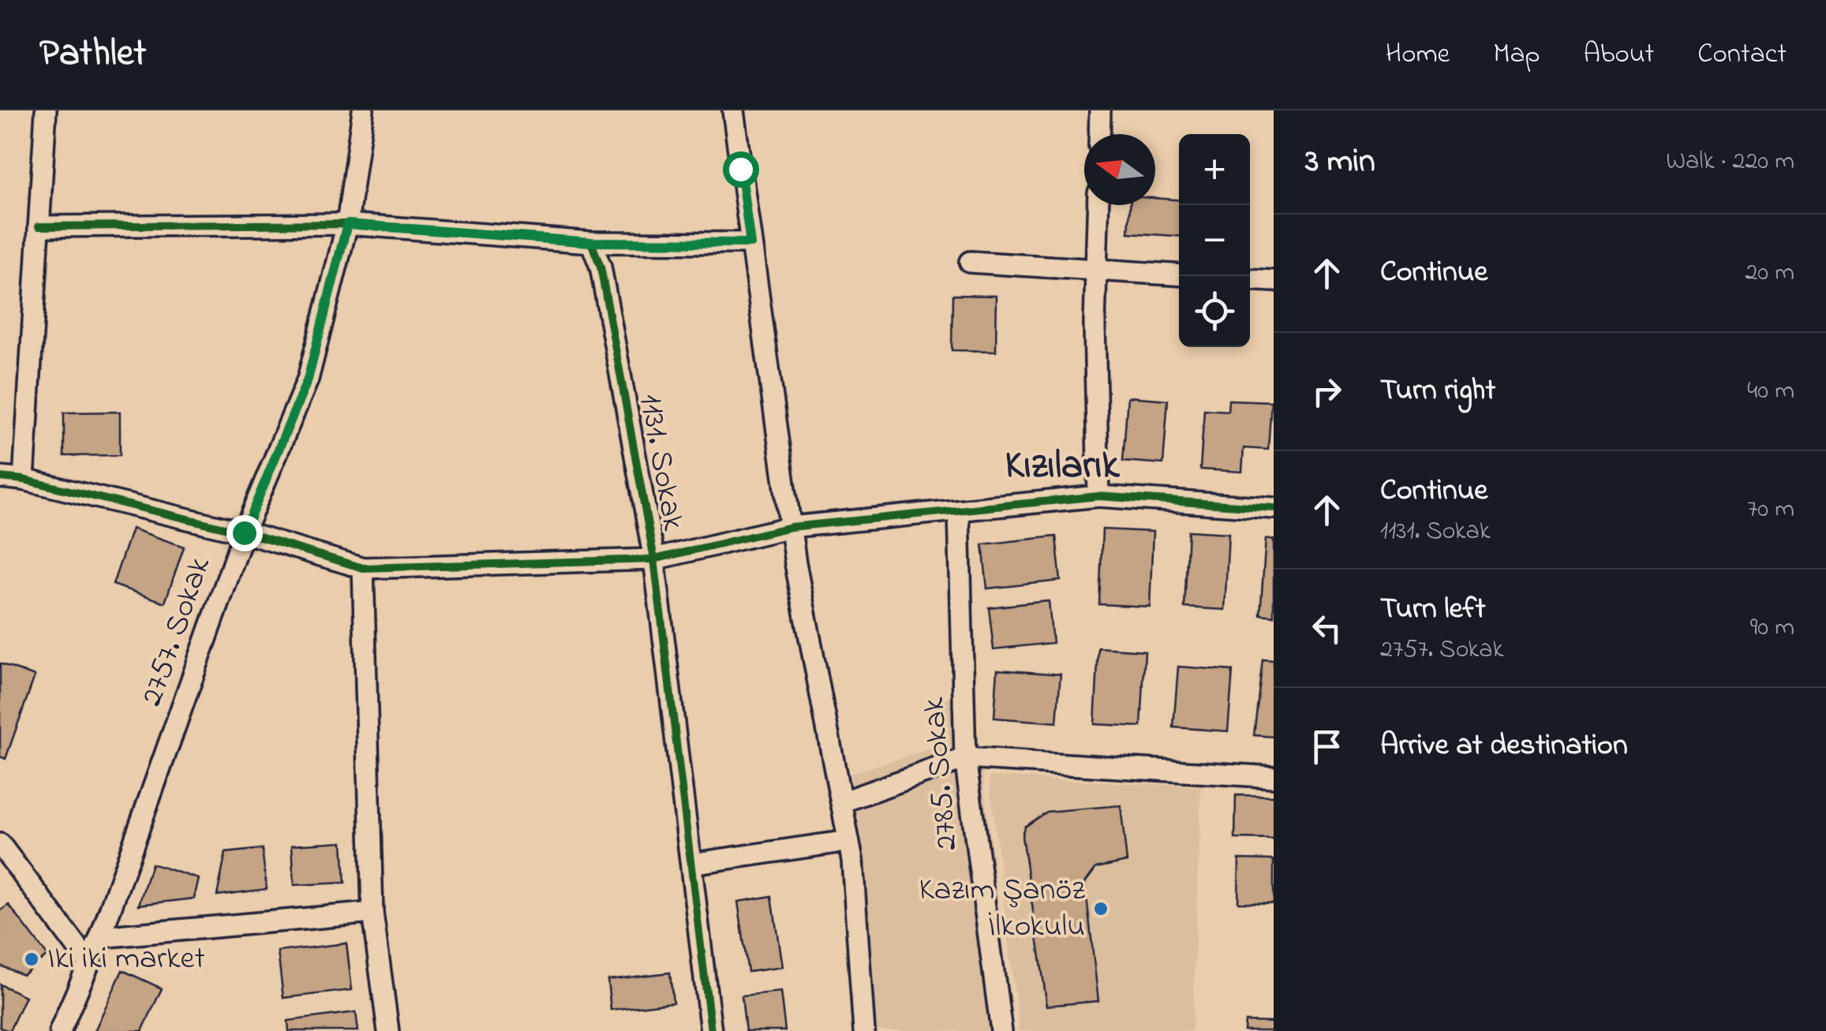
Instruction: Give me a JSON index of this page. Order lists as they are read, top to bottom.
{
  "streets": {
    "street": ["1131. Sokak", "2757. Sokak", "2785. Sokak"]
  },
  "districts": ["Kızılarık"],
  "places": ["Kazım Şanöz İlkokulu", "Iki iki market"],
  "north": "left",
  "page": {
    "header": "Pathlet",
    "nav": [
      "Home",
      "Map",
      "About",
      "Contact"
    ],
    "heading": ["3 min", "Walk · 220 m"],
    "map_buttons": ["+", "−"],
    "list": [
      ["Continue", "20 m"],
      ["Turn right", "40 m"],
      ["Continue", "1131. Sokak", "70 m"],
      ["Turn left", "2757. Sokak", "90 m"],
      "Arrive at destination"
    ]
  }
}
